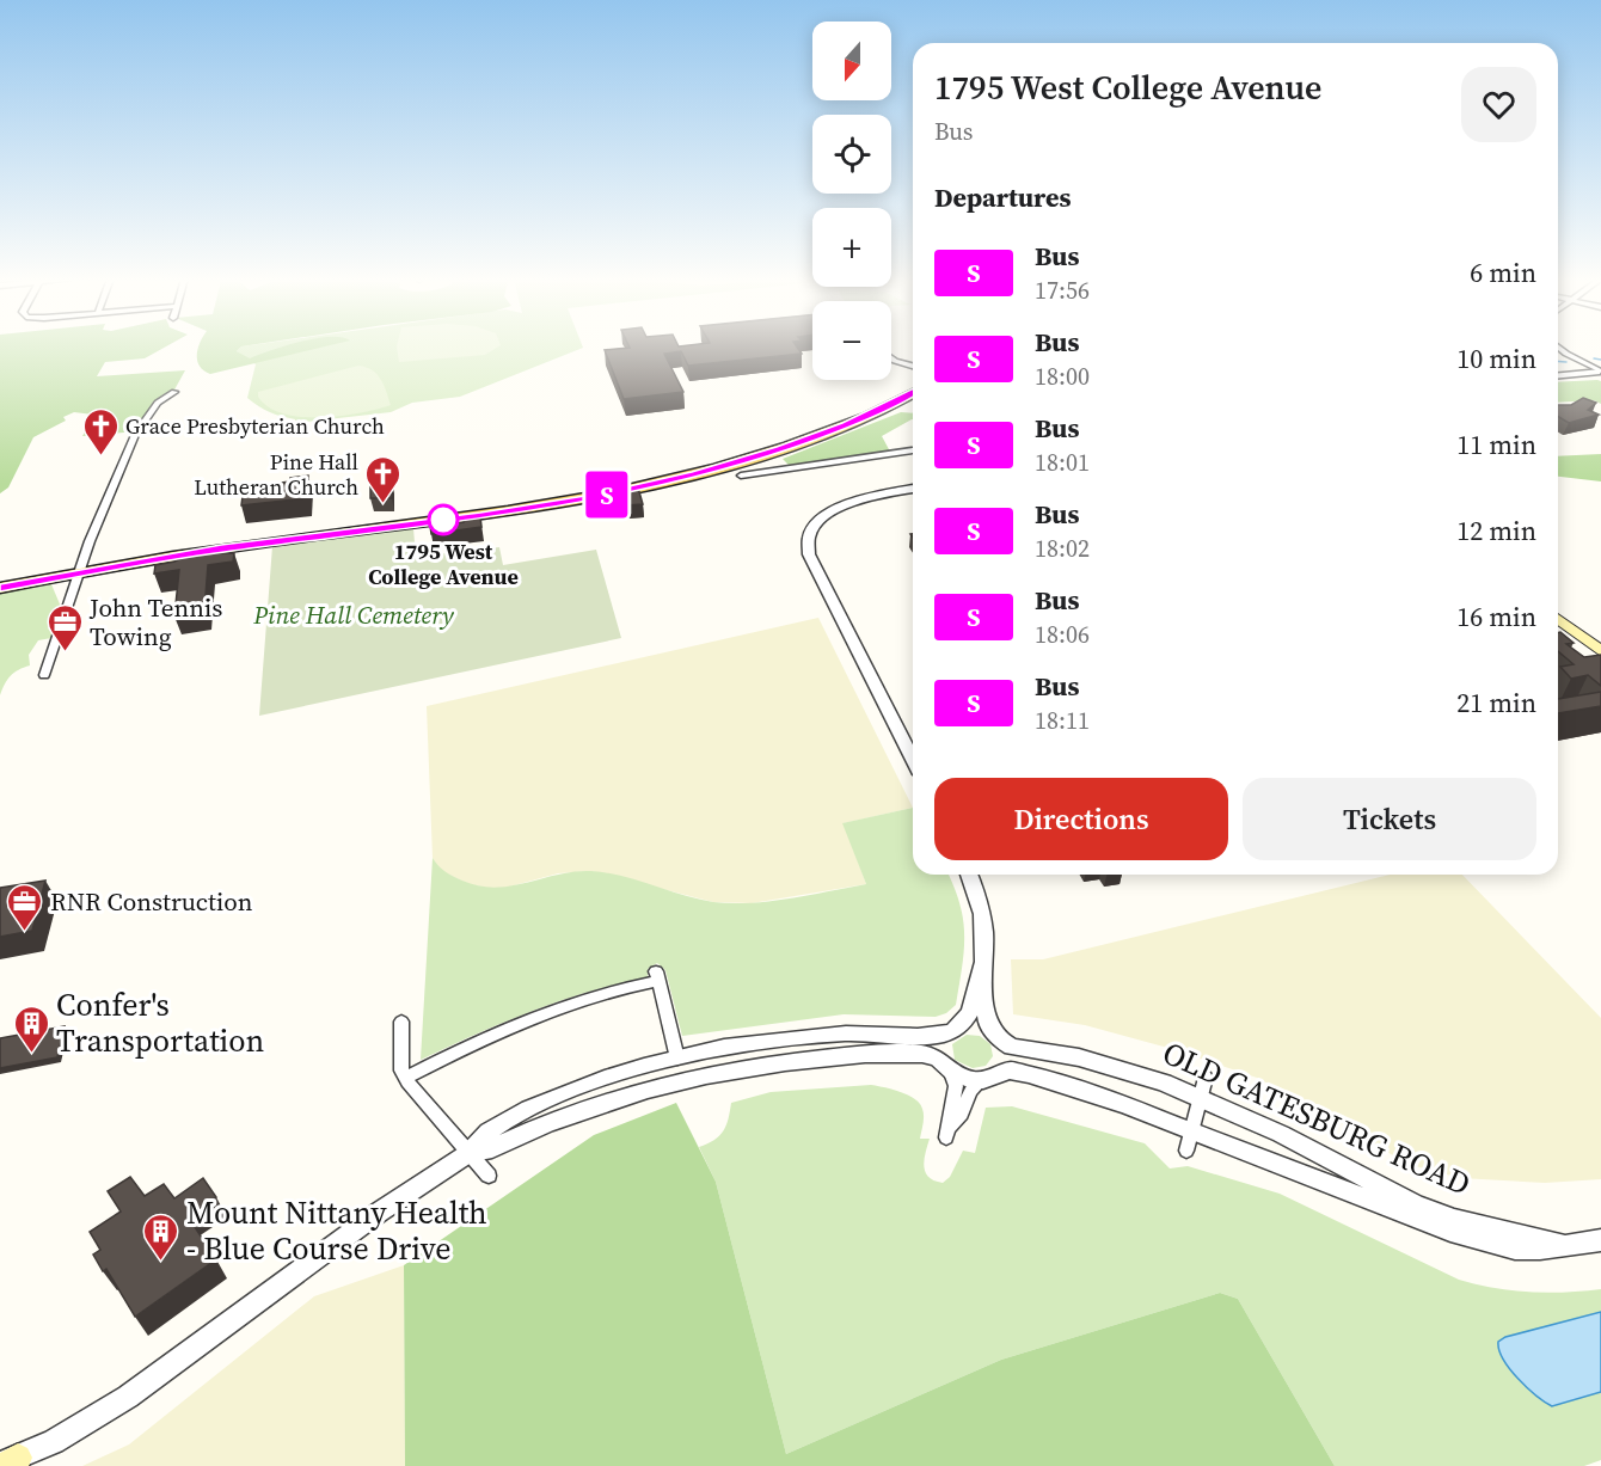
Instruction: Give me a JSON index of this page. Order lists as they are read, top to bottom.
{
  "streets": {
    "street": ["OLD GATESBURG ROAD"]
  },
  "parks": ["Pine Hall Cemetery"],
  "places": {
    "church": ["Grace Presbyterian Church", "Pine Hall Lutheran Church"],
    "other": ["1795 West College Avenue"],
    "office": ["John Tennis Towing", "RNR Construction"],
    "building": ["Confer's Transportation", "Mount Nittany Health - Blue Course Drive"]
  },
  "lines": ["bus line S"],
  "north": "bottom",
  "page": {
    "on_map": "S",
    "map_buttons": ["+", "−"],
    "heading": [
      ["1795 West College Avenue", "Bus"],
      "Departures"
    ],
    "list": [
      {
        "mark": "S",
        "name": "Bus",
        "note": "17:56",
        "value": "6 min"
      },
      {
        "mark": "S",
        "name": "Bus",
        "note": "18:00",
        "value": "10 min"
      },
      {
        "mark": "S",
        "name": "Bus",
        "note": "18:01",
        "value": "11 min"
      },
      {
        "mark": "S",
        "name": "Bus",
        "note": "18:02",
        "value": "12 min"
      },
      {
        "mark": "S",
        "name": "Bus",
        "note": "18:06",
        "value": "16 min"
      },
      {
        "mark": "S",
        "name": "Bus",
        "note": "18:11",
        "value": "21 min"
      }
    ],
    "buttons": ["Directions", "Tickets"]
  }
}
